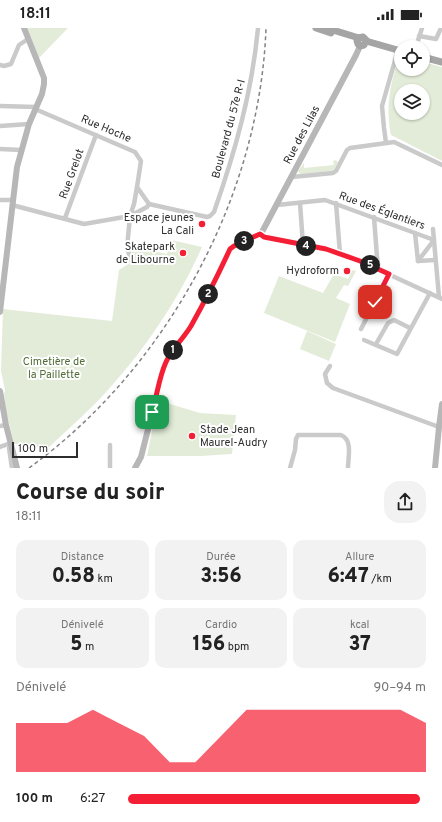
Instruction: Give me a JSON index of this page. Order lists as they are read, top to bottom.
{
  "streets": {
    "street": [
      "Rue Hoche",
      "Boulevard du 57e R-I",
      "Rue des Lilas",
      "Rue Grelot",
      "Rue des Églantiers"
    ]
  },
  "crossings": [
    ["Rue Hoche", "Rue Grelot"],
    ["Rue des Lilas", "Rue des Églantiers"]
  ],
  "parks": ["Cimetière de la Paillette"],
  "places": [
    "Espace jeunes La Cali",
    "Skatepark de Libourne",
    "Hydroform",
    "Stade Jean Maurel-Audry"
  ],
  "scale_bar": "100 m",
  "page": {
    "status": "18:11",
    "pins": [
      "3",
      "4",
      "5",
      "2",
      "1"
    ],
    "scale": "100 m",
    "heading": ["Course du soir", "18:11"],
    "stats": [
      ["Distance", "0.58 km"],
      ["Durée", "3:56"],
      ["Allure", "6:47 /km"],
      ["Dénivelé", "5 m"],
      ["Cardio", "156 bpm"],
      ["kcal", "37"]
    ],
    "chart": ["Dénivelé", "90–94 m"],
    "list": [
      {
        "name": "100 m",
        "note": "6:27"
      }
    ]
  }
}
